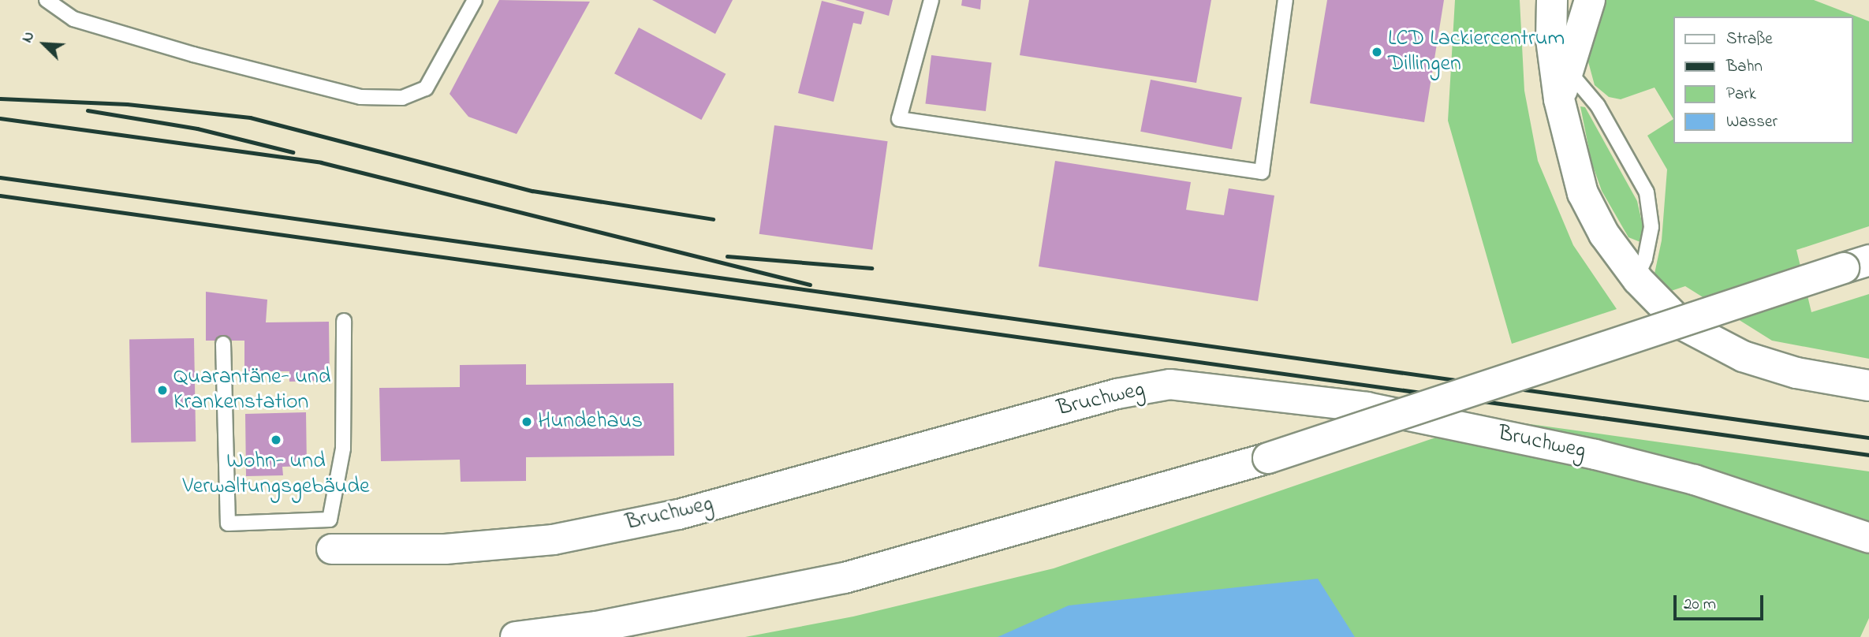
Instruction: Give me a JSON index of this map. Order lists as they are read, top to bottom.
{
  "streets": {
    "street": ["Bruchweg"]
  },
  "places": [
    "LCD Lackiercentrum Dillingen",
    "Quarantäne- und Krankenstation",
    "Hundehaus",
    "Wohn- und Verwaltungsgebäude"
  ],
  "legend": [
    "Straße",
    "Bahn",
    "Park",
    "Wasser"
  ],
  "scale_bar": "20 m",
  "north": "top left"
}
